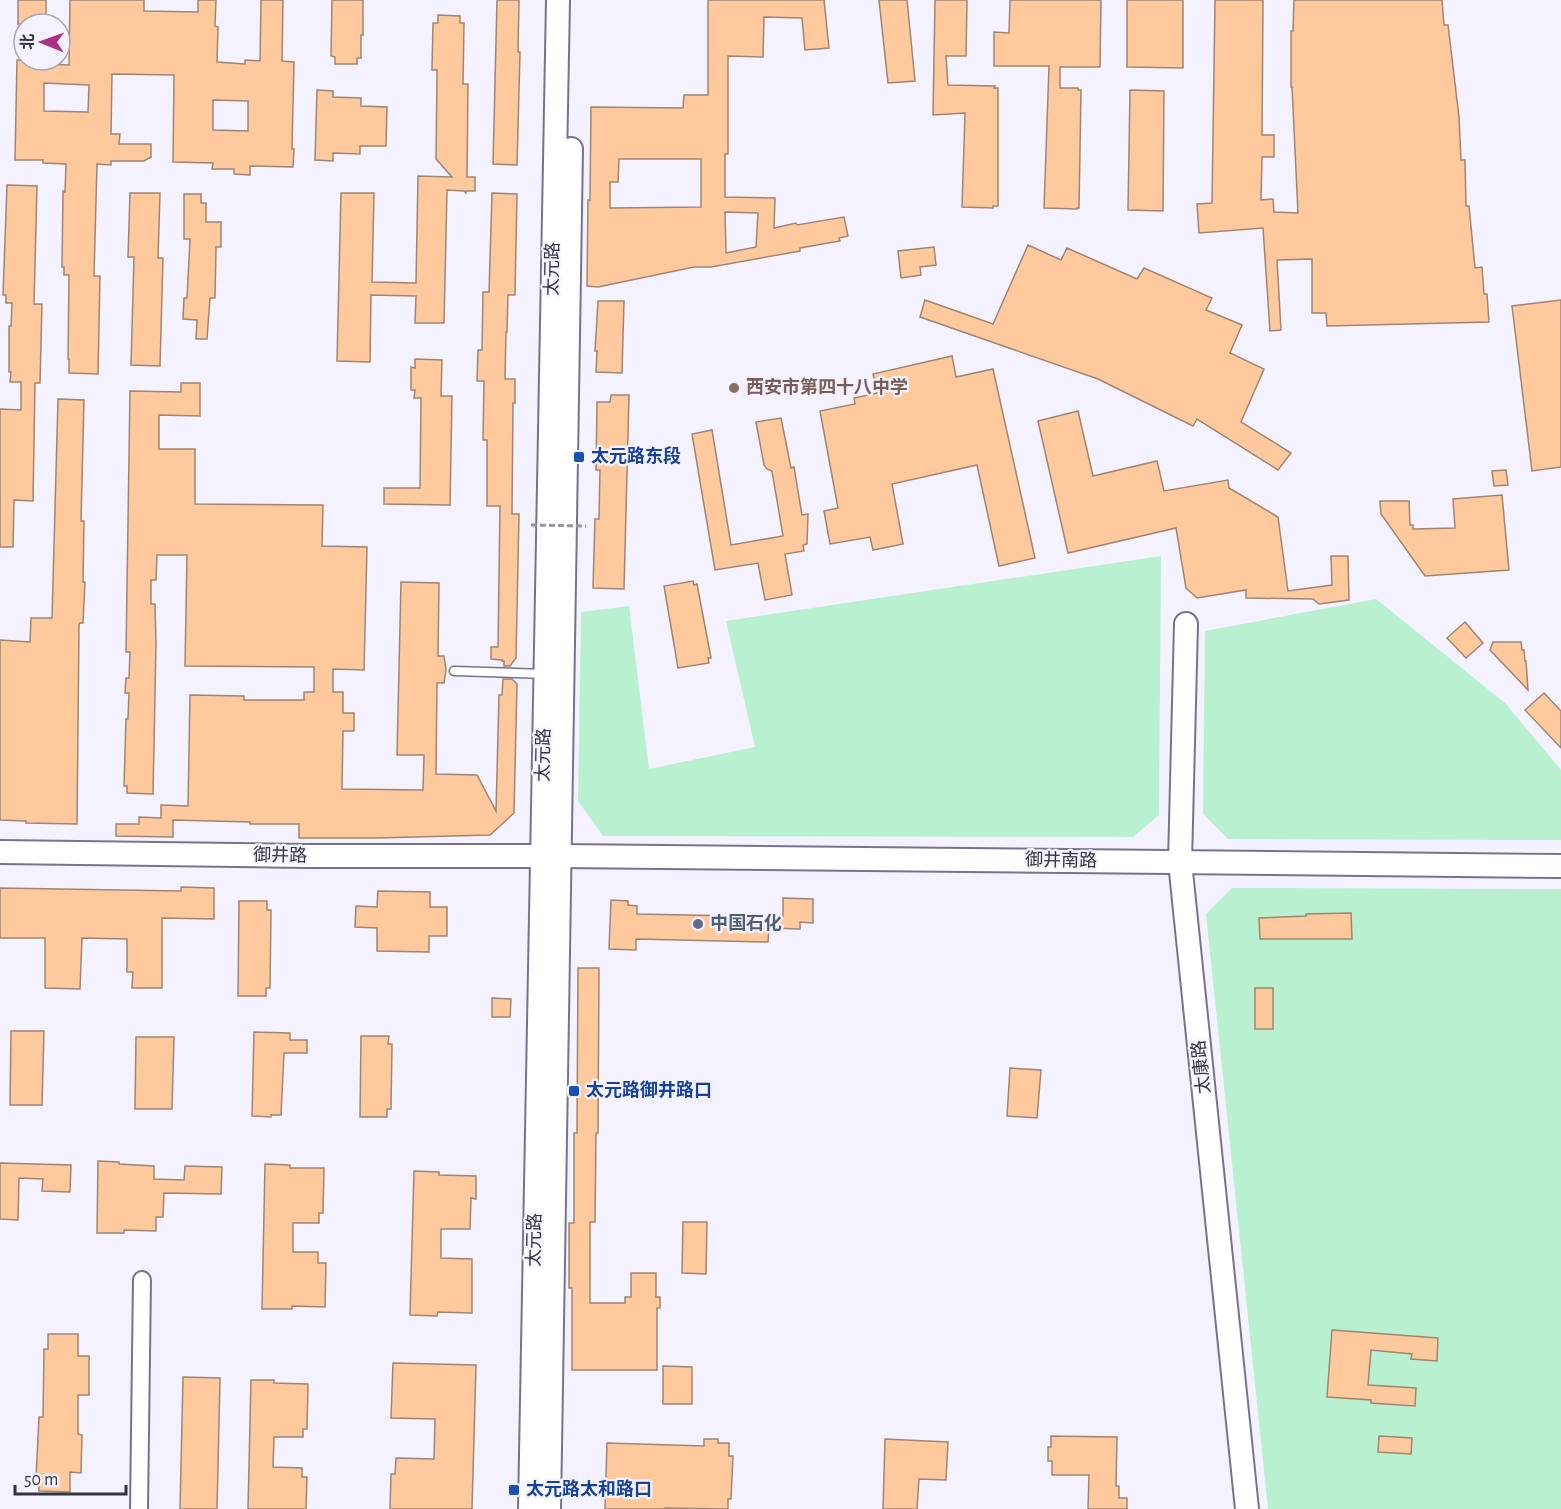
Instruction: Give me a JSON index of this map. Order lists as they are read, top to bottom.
{
  "streets": {
    "main road": [
      "太元路",
      "御井路",
      "御井南路",
      "太康路"
    ]
  },
  "crossings": [
    ["太元路", "御井路"],
    ["太元路", "御井南路"],
    ["御井路", "御井南路"],
    ["御井南路", "太康路"]
  ],
  "places": {
    "other": ["西安市第四十八中学", "中国石化"],
    "transit": ["太元路东段", "太元路御井路口", "太元路太和路口"]
  },
  "scale_bar": "50 m",
  "north": "left"
}
